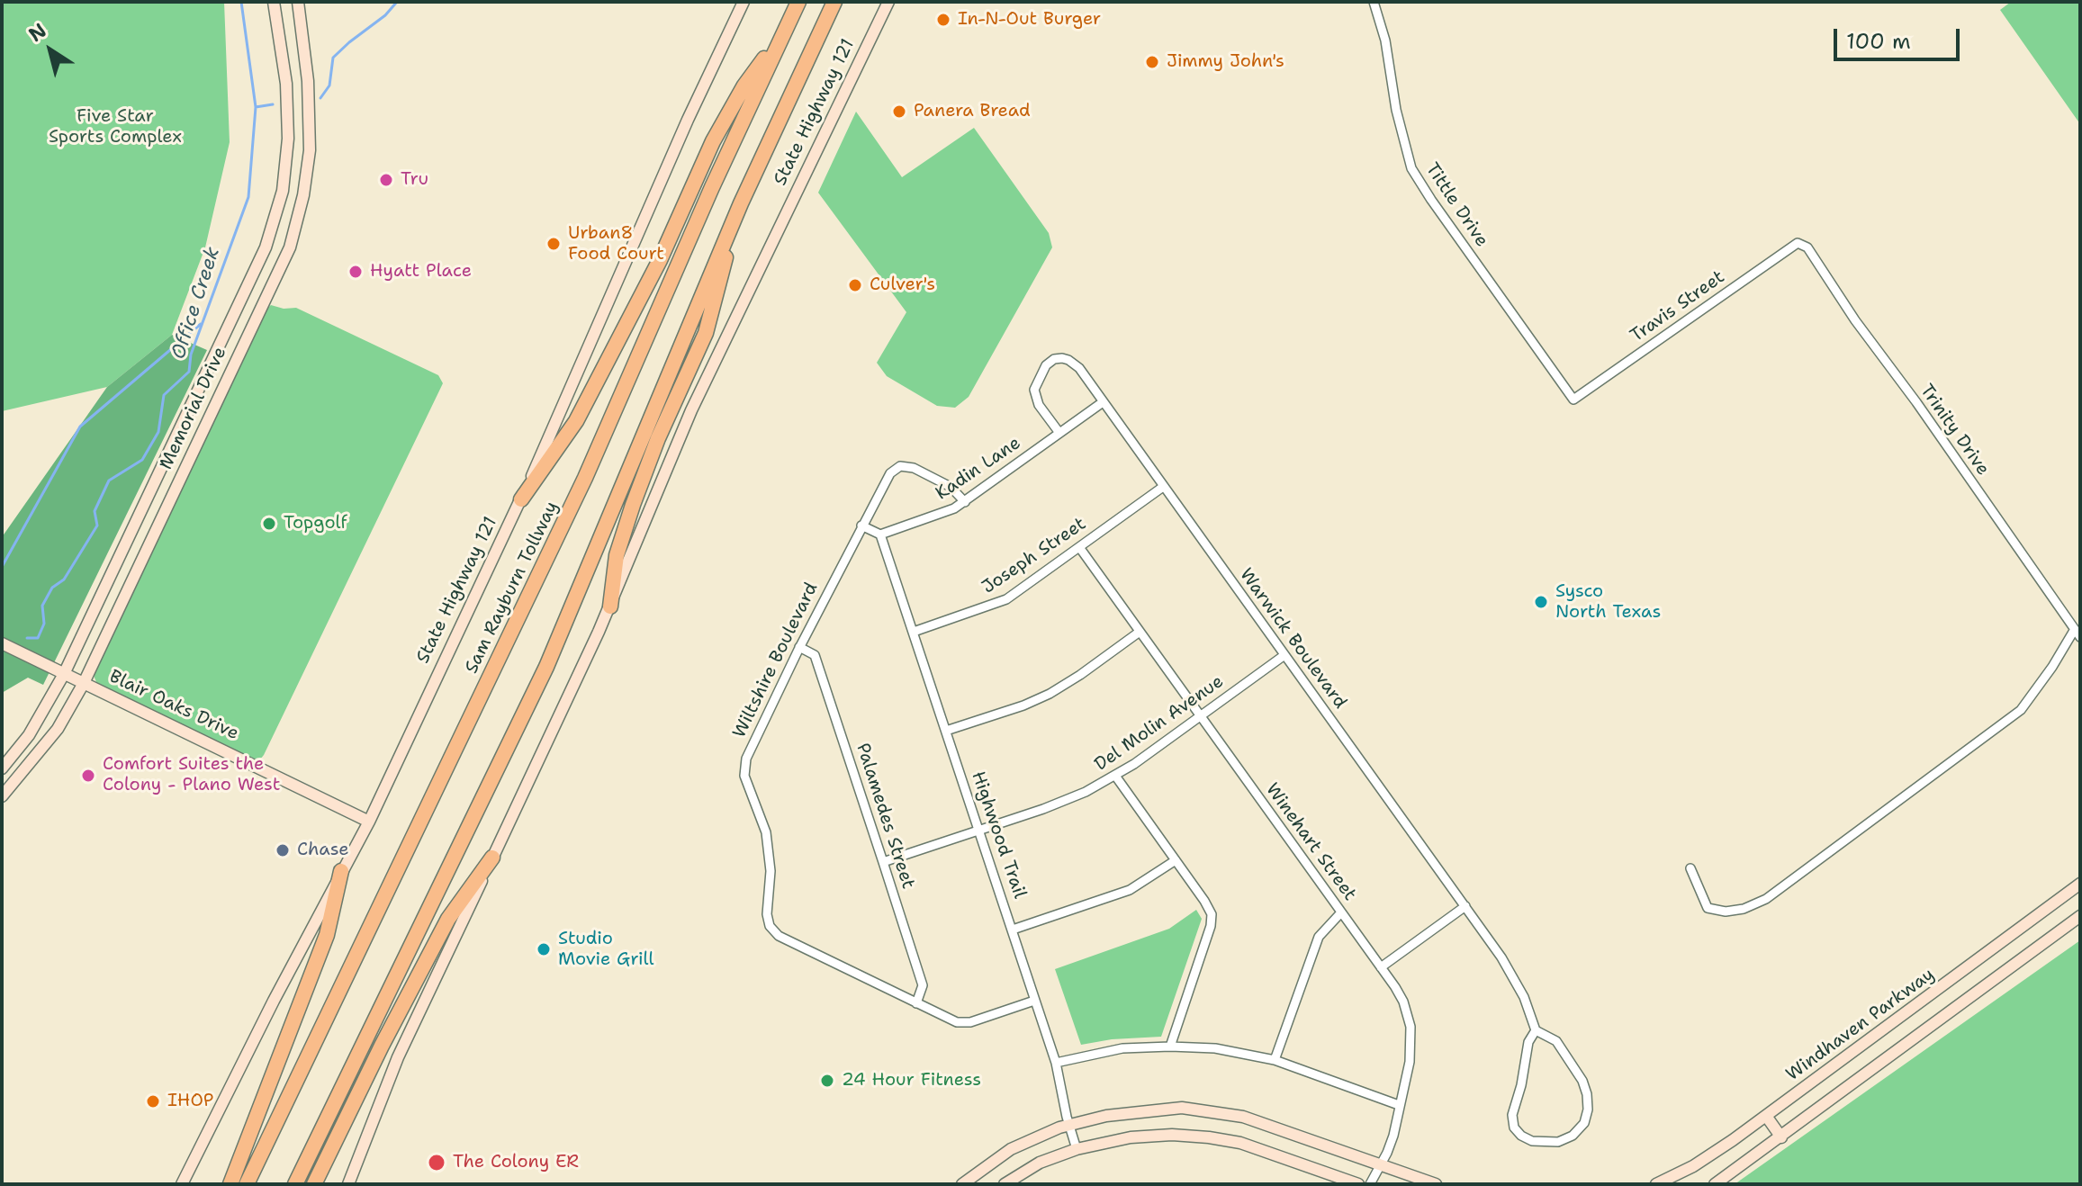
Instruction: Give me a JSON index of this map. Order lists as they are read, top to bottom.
{
  "streets": {
    "highway": ["Sam Rayburn Tollway"],
    "main road": [
      "State Highway 121",
      "Memorial Drive",
      "Blair Oaks Drive",
      "Windhaven Parkway"
    ],
    "street": [
      "Tittle Drive",
      "Travis Street",
      "Trinity Drive",
      "Kadin Lane",
      "Joseph Street",
      "Warwick Boulevard",
      "Wiltshire Boulevard",
      "Del Molin Avenue",
      "Palamedes Street",
      "Highwood Trail",
      "Winehart Street"
    ]
  },
  "crossings": [
    ["State Highway 121", "Blair Oaks Drive"],
    ["Tittle Drive", "Travis Street"],
    ["Travis Street", "Trinity Drive"],
    ["Memorial Drive", "Blair Oaks Drive"],
    ["Kadin Lane", "Warwick Boulevard"],
    ["Kadin Lane", "Wiltshire Boulevard"],
    ["Kadin Lane", "Highwood Trail"],
    ["Joseph Street", "Warwick Boulevard"],
    ["Joseph Street", "Highwood Trail"],
    ["Joseph Street", "Winehart Street"],
    ["Warwick Boulevard", "Del Molin Avenue"],
    ["Wiltshire Boulevard", "Palamedes Street"],
    ["Wiltshire Boulevard", "Highwood Trail"],
    ["Del Molin Avenue", "Palamedes Street"],
    ["Del Molin Avenue", "Highwood Trail"],
    ["Del Molin Avenue", "Winehart Street"]
  ],
  "water": ["Office Creek"],
  "parks": ["Five Star Sports Complex"],
  "places": [
    "In-N-Out Burger",
    "Jimmy John's",
    "Panera Bread",
    "Tru",
    "Urban8 Food Court",
    "Hyatt Place",
    "Culver's",
    "Topgolf",
    "Sysco North Texas",
    "Comfort Suites the Colony - Plano West",
    "Chase",
    "Studio Movie Grill",
    "24 Hour Fitness",
    "IHOP",
    "The Colony ER"
  ],
  "scale_bar": "100 m",
  "north": "top left"
}
